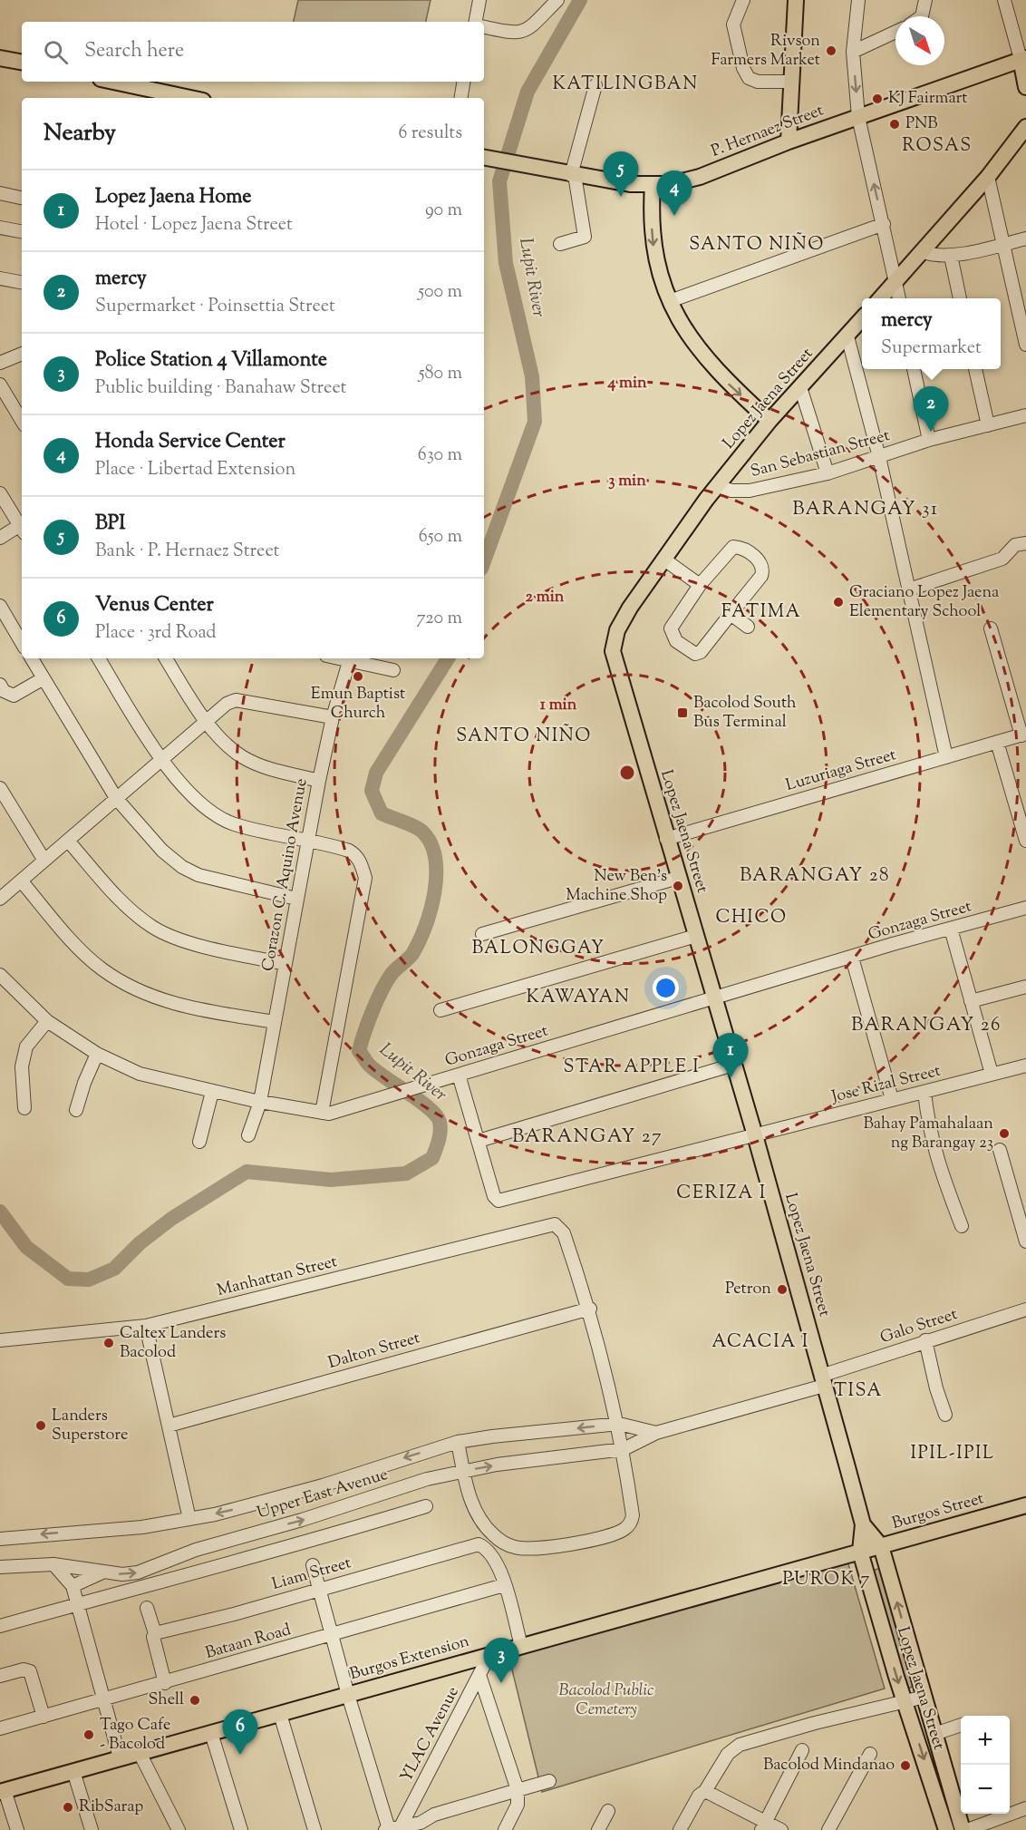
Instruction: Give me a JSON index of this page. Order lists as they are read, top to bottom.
{
  "streets": {
    "main road": [
      "P. Hernaez Street",
      "Lopez Jaena Street",
      "Burgos Street",
      "Burgos Extension"
    ],
    "street": [
      "San Sebastian Street",
      "Luzuriaga Street",
      "Corazon C. Aquino Avenue",
      "Gonzaga Street",
      "Jose Rizal Street",
      "Manhattan Street",
      "Galo Street",
      "Dalton Street",
      "Upper East Avenue",
      "Liam Street",
      "Bataan Road",
      "YLAC Avenue"
    ]
  },
  "crossings": [
    ["Lopez Jaena Street", "San Sebastian Street"],
    ["Lopez Jaena Street", "Luzuriaga Street"],
    ["Lopez Jaena Street", "Gonzaga Street"],
    ["Lopez Jaena Street", "Jose Rizal Street"],
    ["Lopez Jaena Street", "Galo Street"],
    ["Lopez Jaena Street", "Upper East Avenue"],
    ["Lopez Jaena Street", "Burgos Street"],
    ["Lopez Jaena Street", "Burgos Extension"],
    ["Corazon C. Aquino Avenue", "Gonzaga Street"],
    ["Manhattan Street", "Dalton Street"],
    ["Galo Street", "Upper East Avenue"],
    ["Burgos Street", "Burgos Extension"],
    ["Liam Street", "Bataan Road"],
    ["Burgos Extension", "YLAC Avenue"]
  ],
  "districts": [
    "KATILINGBAN",
    "ROSAS",
    "SANTO NIÑO",
    "BARANGAY 31",
    "FATIMA",
    "SANTO NIÑO",
    "BARANGAY 28",
    "CHICO",
    "BALONGGAY",
    "KAWAYAN",
    "BARANGAY 26",
    "STAR APPLE I",
    "BARANGAY 27",
    "CERIZA I",
    "ACACIA I",
    "TISA",
    "IPIL-IPIL",
    "PUROK 7"
  ],
  "water": ["Lupit River"],
  "parks": ["Bacolod Public Cemetery"],
  "places": {
    "other": [
      "Rivson Farmers Market",
      "KJ Fairmart",
      "PNB",
      "Graciano Lopez Jaena Elementary School",
      "Emun Baptist Church",
      "New Ben's Machine Shop",
      "Bahay Pamahalaan ng Barangay 23",
      "Petron",
      "Caltex Landers Bacolod",
      "Landers Superstore",
      "Shell",
      "Tago Cafe - Bacolod",
      "Bacolod Mindanao",
      "RibSarap"
    ],
    "transit": ["Bacolod South Bus Terminal"]
  },
  "north": "bottom right",
  "page": {
    "search": "Search here",
    "heading": ["Nearby", "6 results"],
    "pins": [
      "5",
      "4",
      "2",
      "1",
      "3",
      "6"
    ],
    "list": [
      {
        "mark": "1",
        "name": "Lopez Jaena Home",
        "note": "Hotel · Lopez Jaena Street",
        "value": "90 m"
      },
      {
        "mark": "2",
        "name": "mercy",
        "note": "Supermarket · Poinsettia Street",
        "value": "500 m"
      },
      {
        "mark": "3",
        "name": "Police Station 4 Villamonte",
        "note": "Public building · Banahaw Street",
        "value": "580 m"
      },
      {
        "mark": "4",
        "name": "Honda Service Center",
        "note": "Place · Libertad Extension",
        "value": "630 m"
      },
      {
        "mark": "5",
        "name": "BPI",
        "note": "Bank · P. Hernaez Street",
        "value": "650 m"
      },
      {
        "mark": "6",
        "name": "Venus Center",
        "note": "Place · 3rd Road",
        "value": "720 m"
      }
    ],
    "popup": ["mercy", "Supermarket"],
    "map_buttons": ["+", "−"]
  },
  "rings": [
    "4 min",
    "3 min",
    "2 min",
    "1 min"
  ]
}
